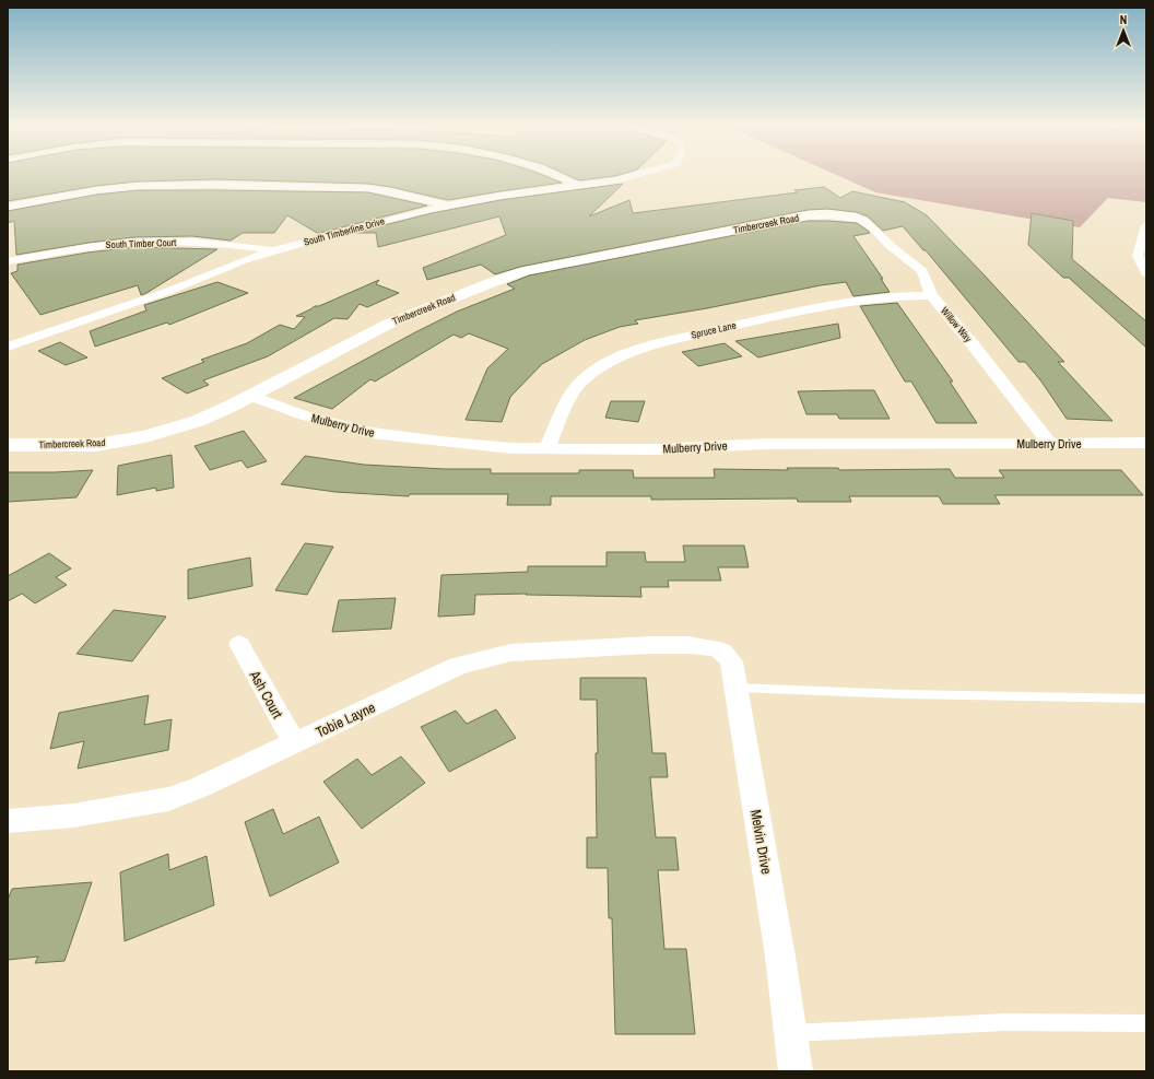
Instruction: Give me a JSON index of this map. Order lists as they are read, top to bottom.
{
  "streets": {
    "street": [
      "Timbercreek Road",
      "South Timberline Drive",
      "South Timber Court",
      "Willow Way",
      "Spruce Lane",
      "Mulberry Drive",
      "Ash Court",
      "Tobie Layne",
      "Melvin Drive"
    ]
  },
  "crossings": [
    ["Timbercreek Road", "Willow Way"],
    ["Timbercreek Road", "Mulberry Drive"],
    ["South Timberline Drive", "South Timber Court"],
    ["Willow Way", "Spruce Lane"],
    ["Willow Way", "Mulberry Drive"],
    ["Spruce Lane", "Mulberry Drive"],
    ["Ash Court", "Tobie Layne"],
    ["Tobie Layne", "Melvin Drive"]
  ],
  "north": "top"
}
